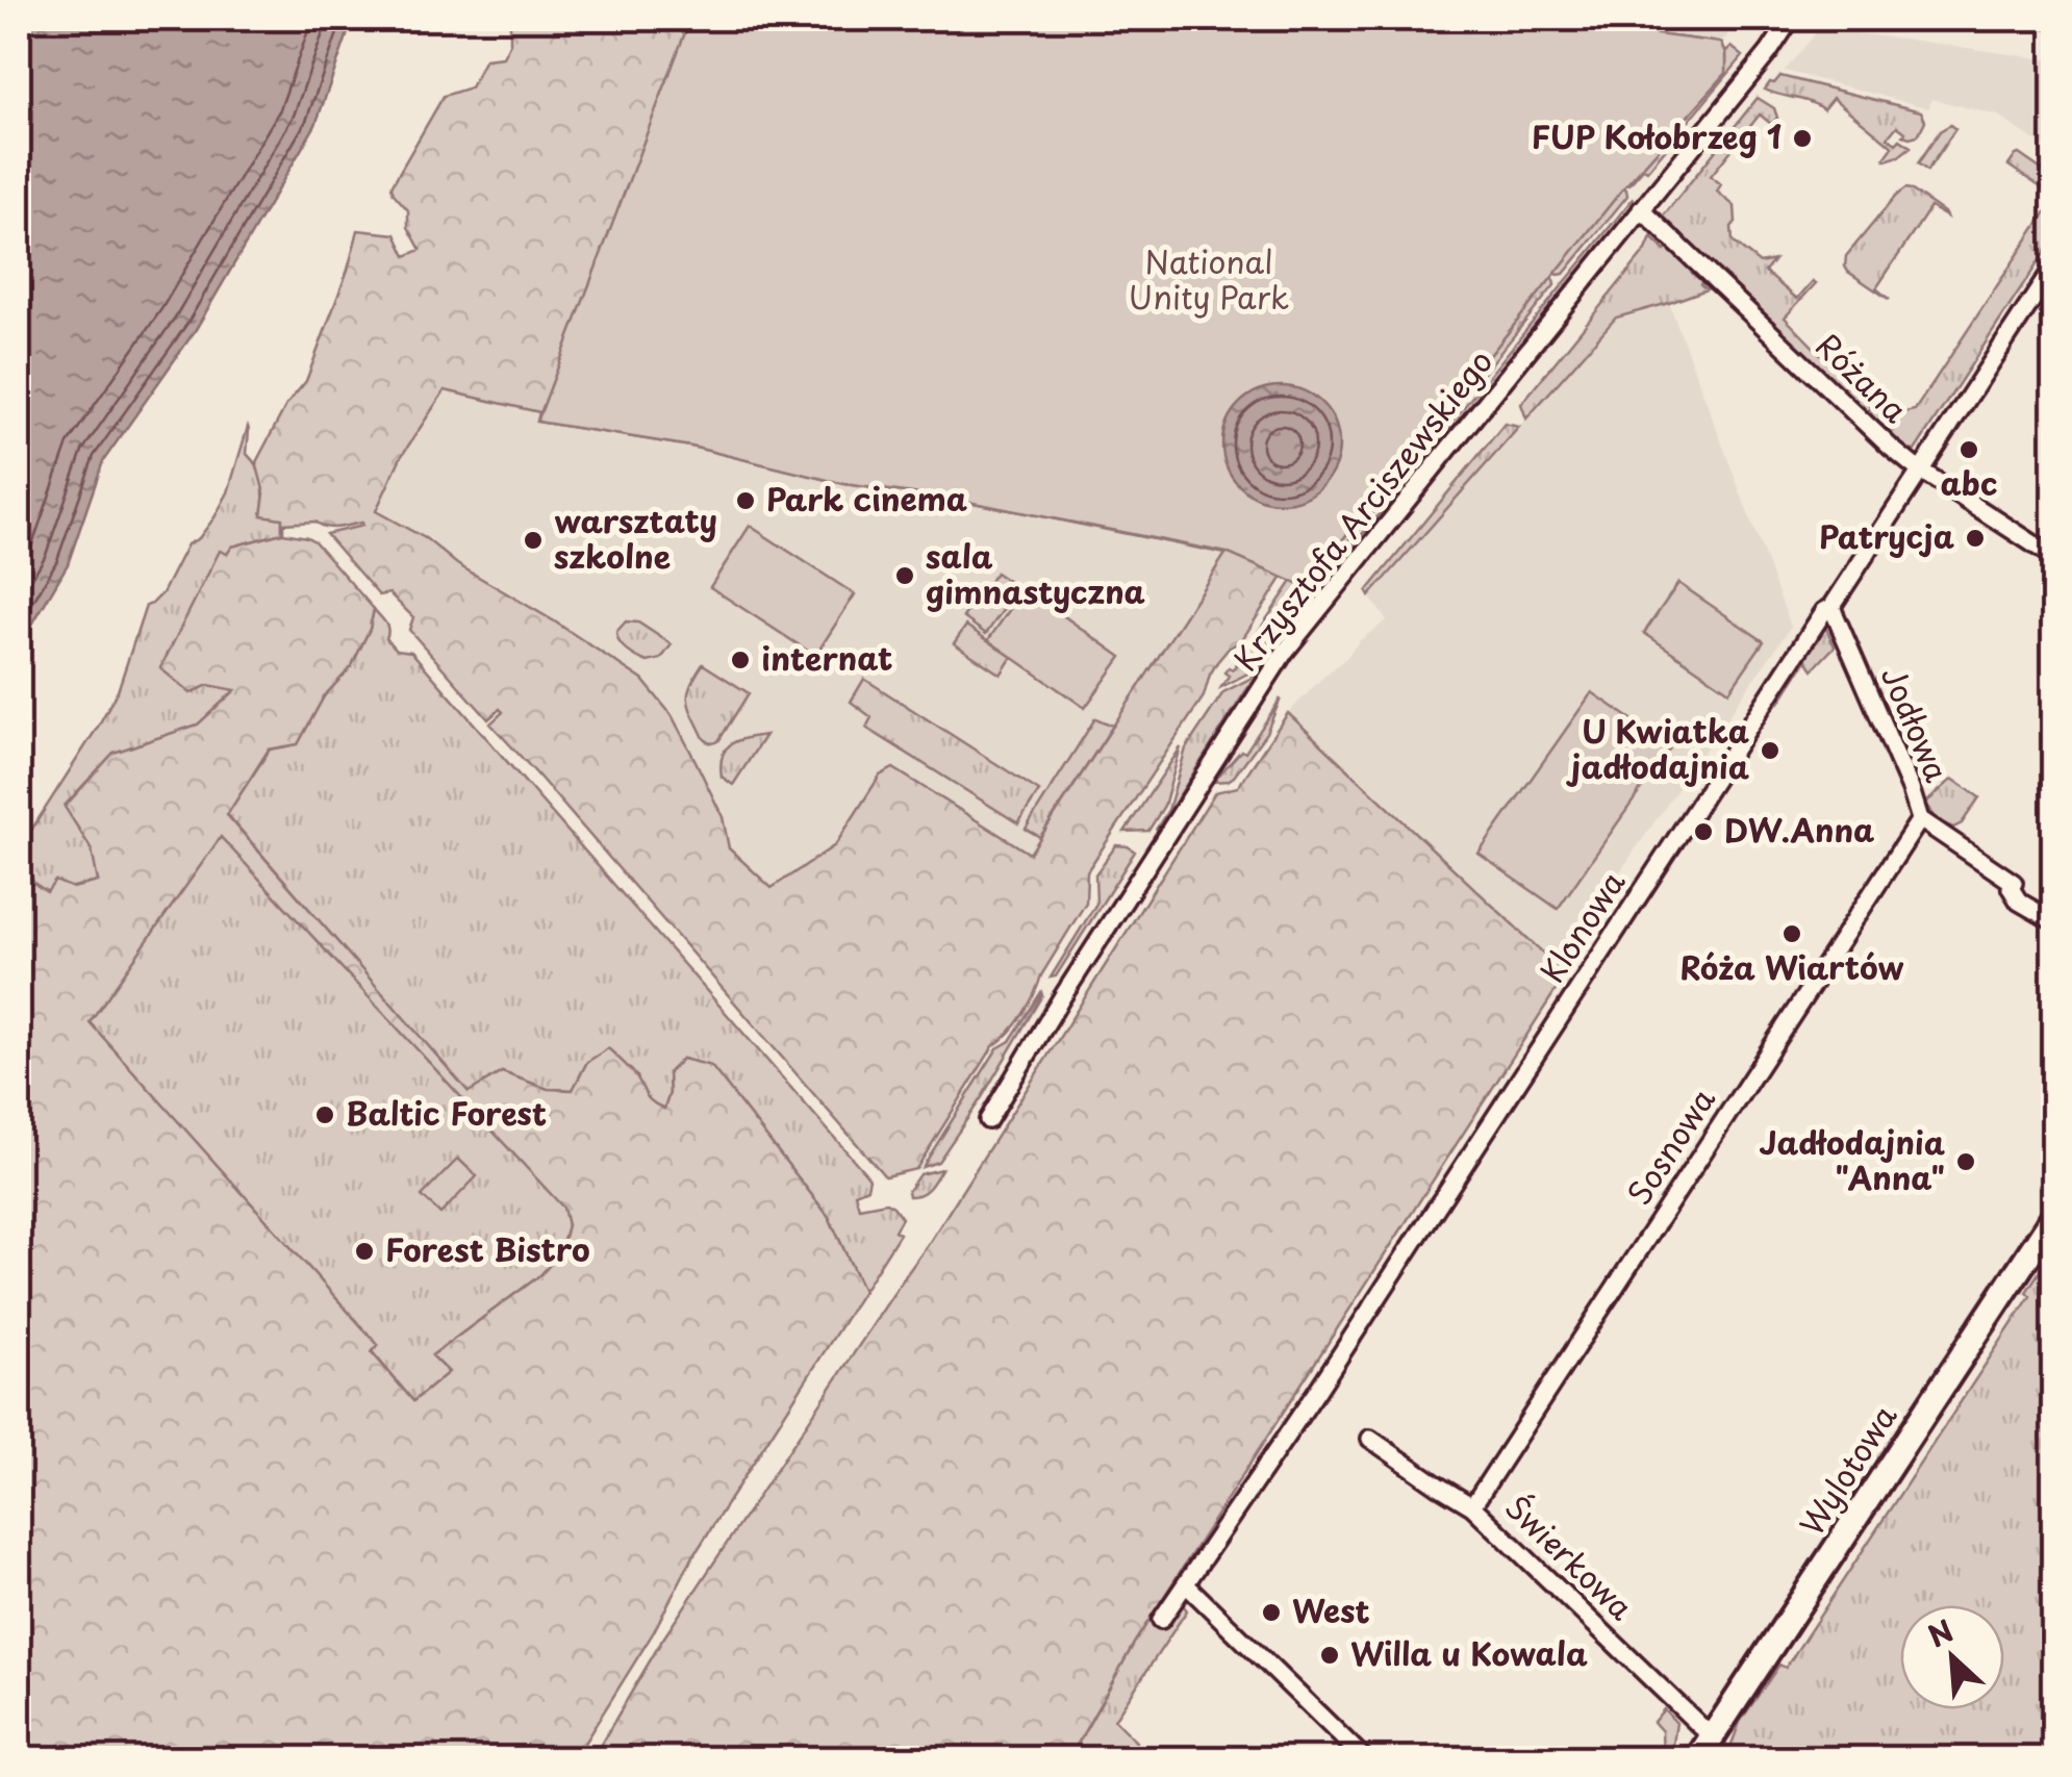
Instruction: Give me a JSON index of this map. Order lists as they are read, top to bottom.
{
  "streets": {
    "street": [
      "Różana",
      "Krzysztofa Arciszewskiego",
      "Jodłowa",
      "Klonowa",
      "Sosnowa",
      "Wylotowa",
      "Świerkowa"
    ]
  },
  "crossings": [
    ["Różana", "Krzysztofa Arciszewskiego"],
    ["Różana", "Klonowa"],
    ["Jodłowa", "Klonowa"],
    ["Jodłowa", "Sosnowa"],
    ["Sosnowa", "Świerkowa"],
    ["Wylotowa", "Świerkowa"]
  ],
  "parks": ["National Unity Park"],
  "places": [
    "FUP Kołobrzeg 1",
    "abc",
    "Park cinema",
    "Patrycja",
    "warsztaty szkolne",
    "sala gimnastyczna",
    "internat",
    "U Kwiatka jadłodajnia",
    "DW.Anna",
    "Róża Wiartów",
    "Baltic Forest",
    "Jadłodajnia \"Anna\"",
    "Forest Bistro",
    "West",
    "Willa u Kowala"
  ],
  "north": "top left"
}
